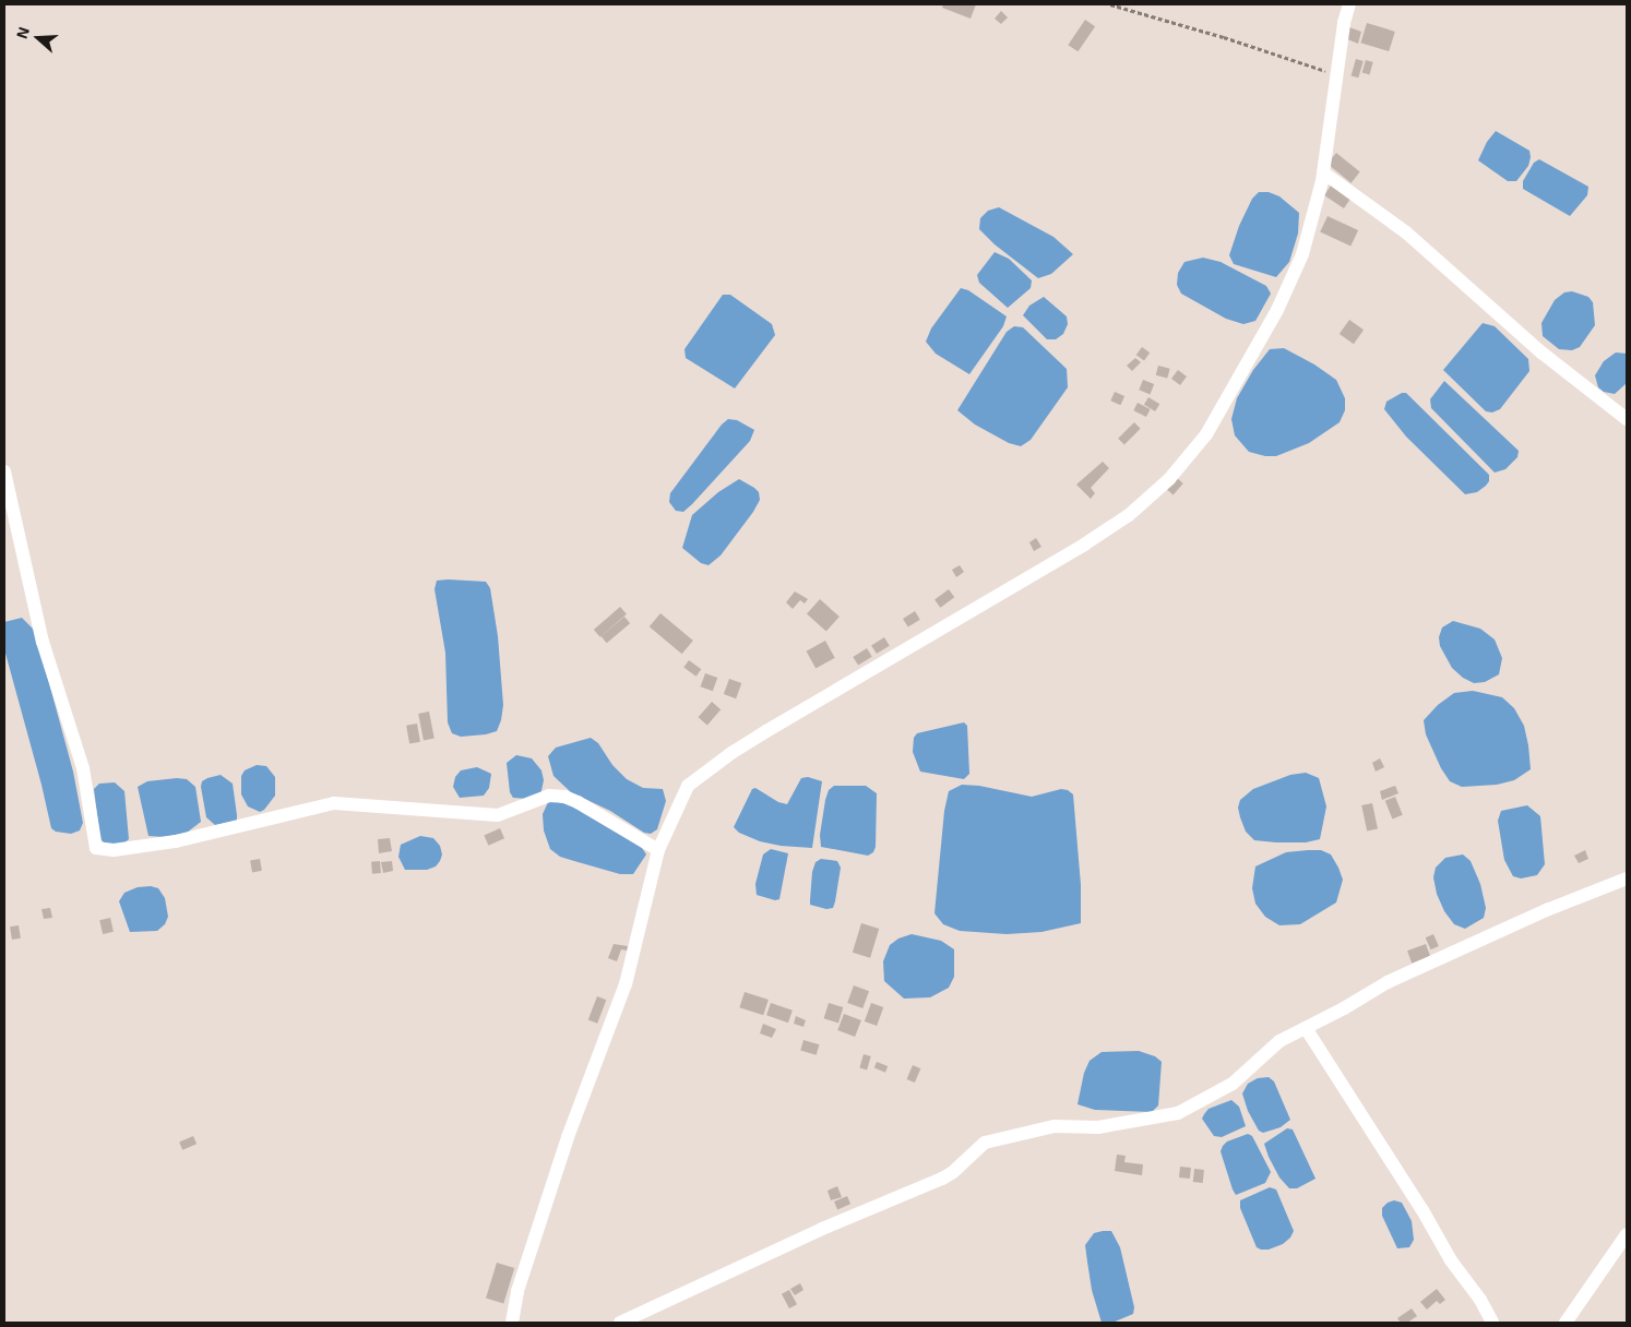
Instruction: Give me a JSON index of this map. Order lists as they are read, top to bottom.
{
  "north": "left"
}
